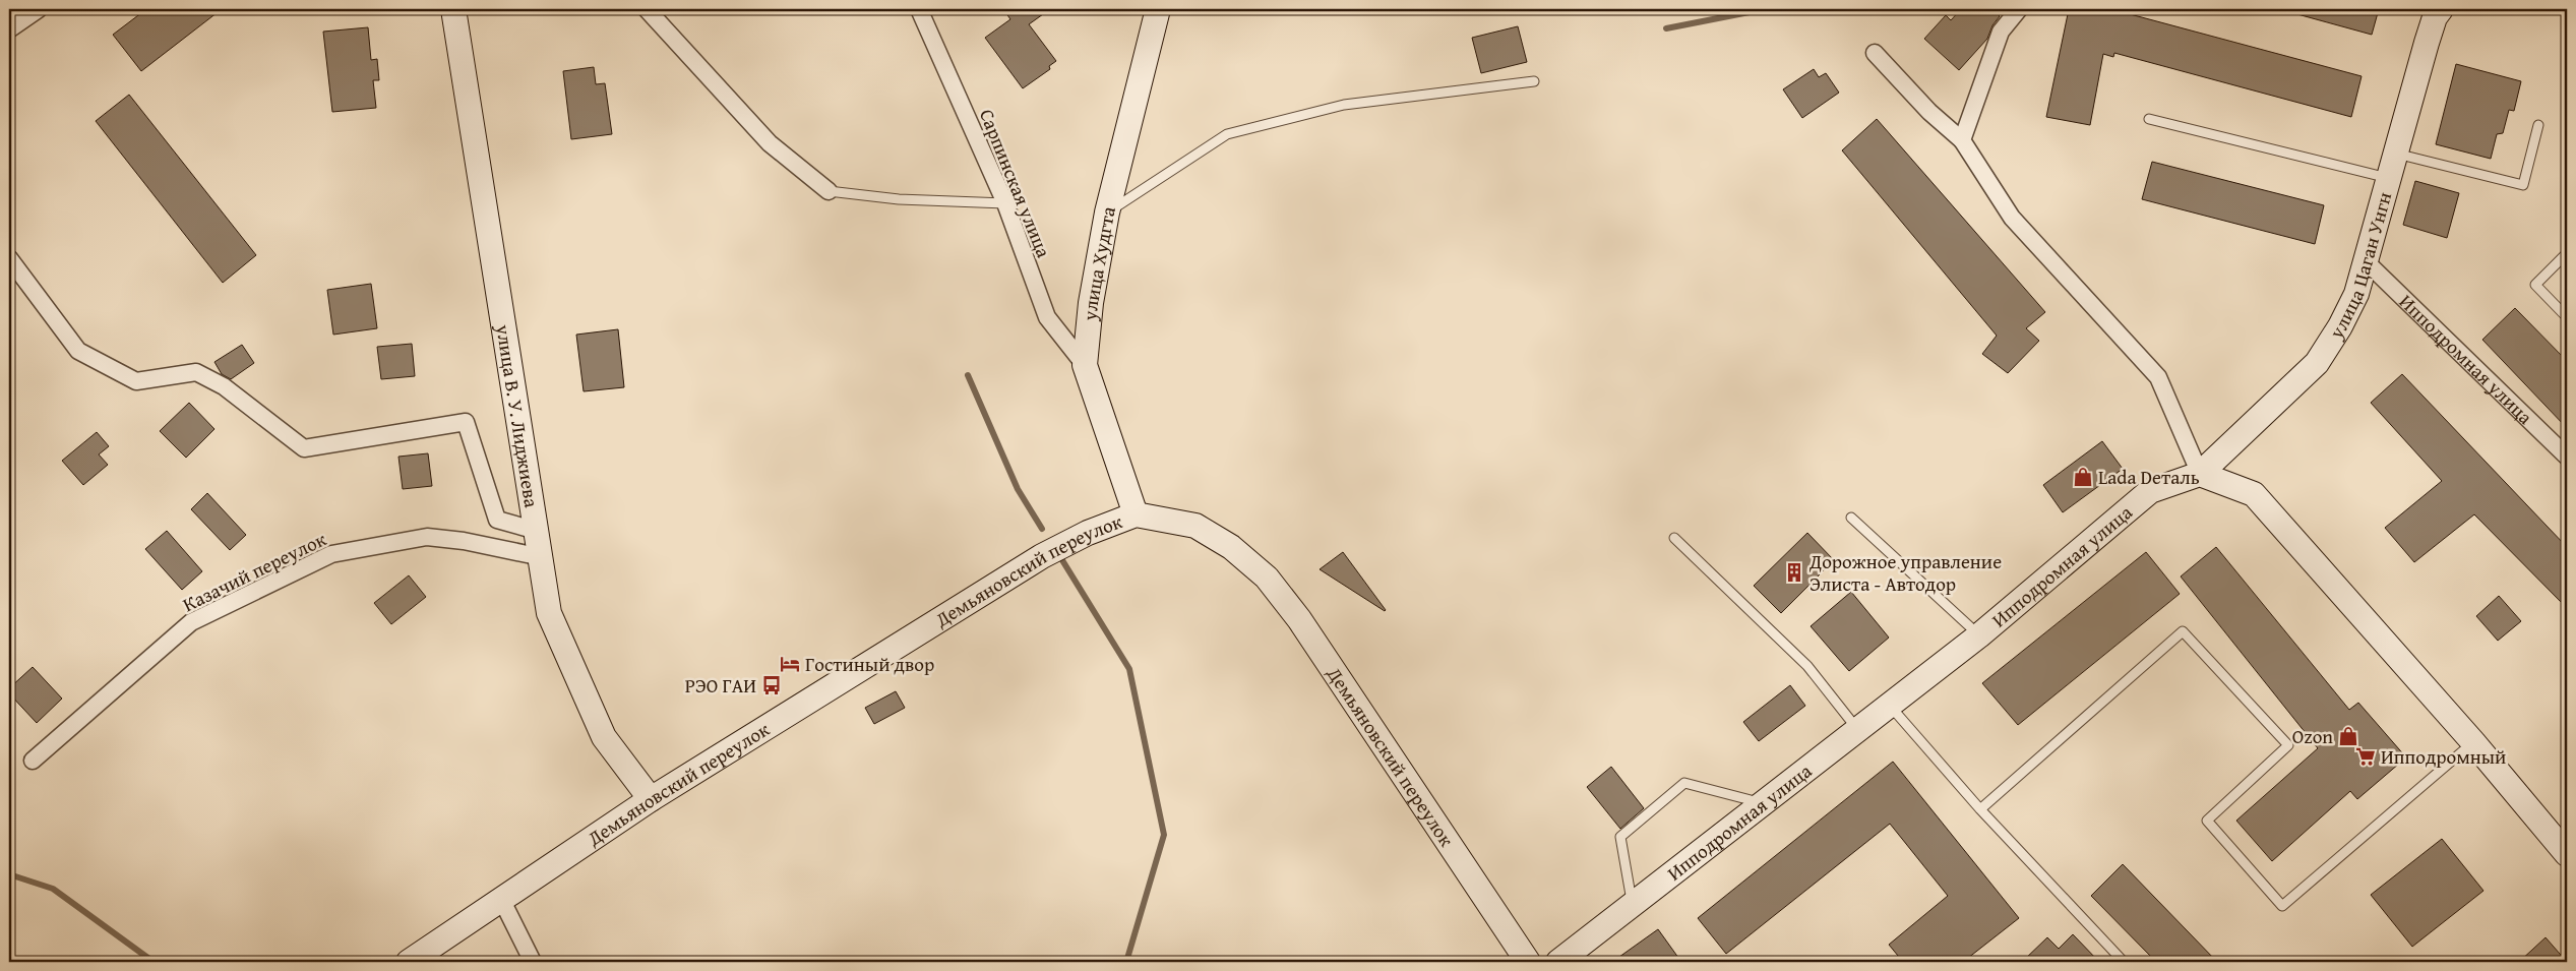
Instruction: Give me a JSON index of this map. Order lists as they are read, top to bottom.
{
  "streets": {
    "main road": [
      "улица Худгта",
      "улица Цаган Унгн",
      "Ипподромная улица",
      "улица В. У. Лиджиева",
      "Демьяновский переулок"
    ],
    "street": ["Сарпинская улица", "Казачий переулок"]
  },
  "crossings": [
    ["Сарпинская улица", "улица Худгта"],
    ["улица Худгта", "Демьяновский переулок"],
    ["улица Цаган Унгн", "Ипподромная улица"],
    ["улица В. У. Лиджиева", "Казачий переулок"],
    ["улица В. У. Лиджиева", "Демьяновский переулок"]
  ],
  "places": {
    "shop": ["Lada Dеталь", "Ozon"],
    "building": ["Дорожное управление Элиста - Автодор"],
    "hotel": ["Гостиный двор"],
    "bus stop": ["РЭО ГАИ"],
    "supermarket": ["Ипподромный"]
  }
}
